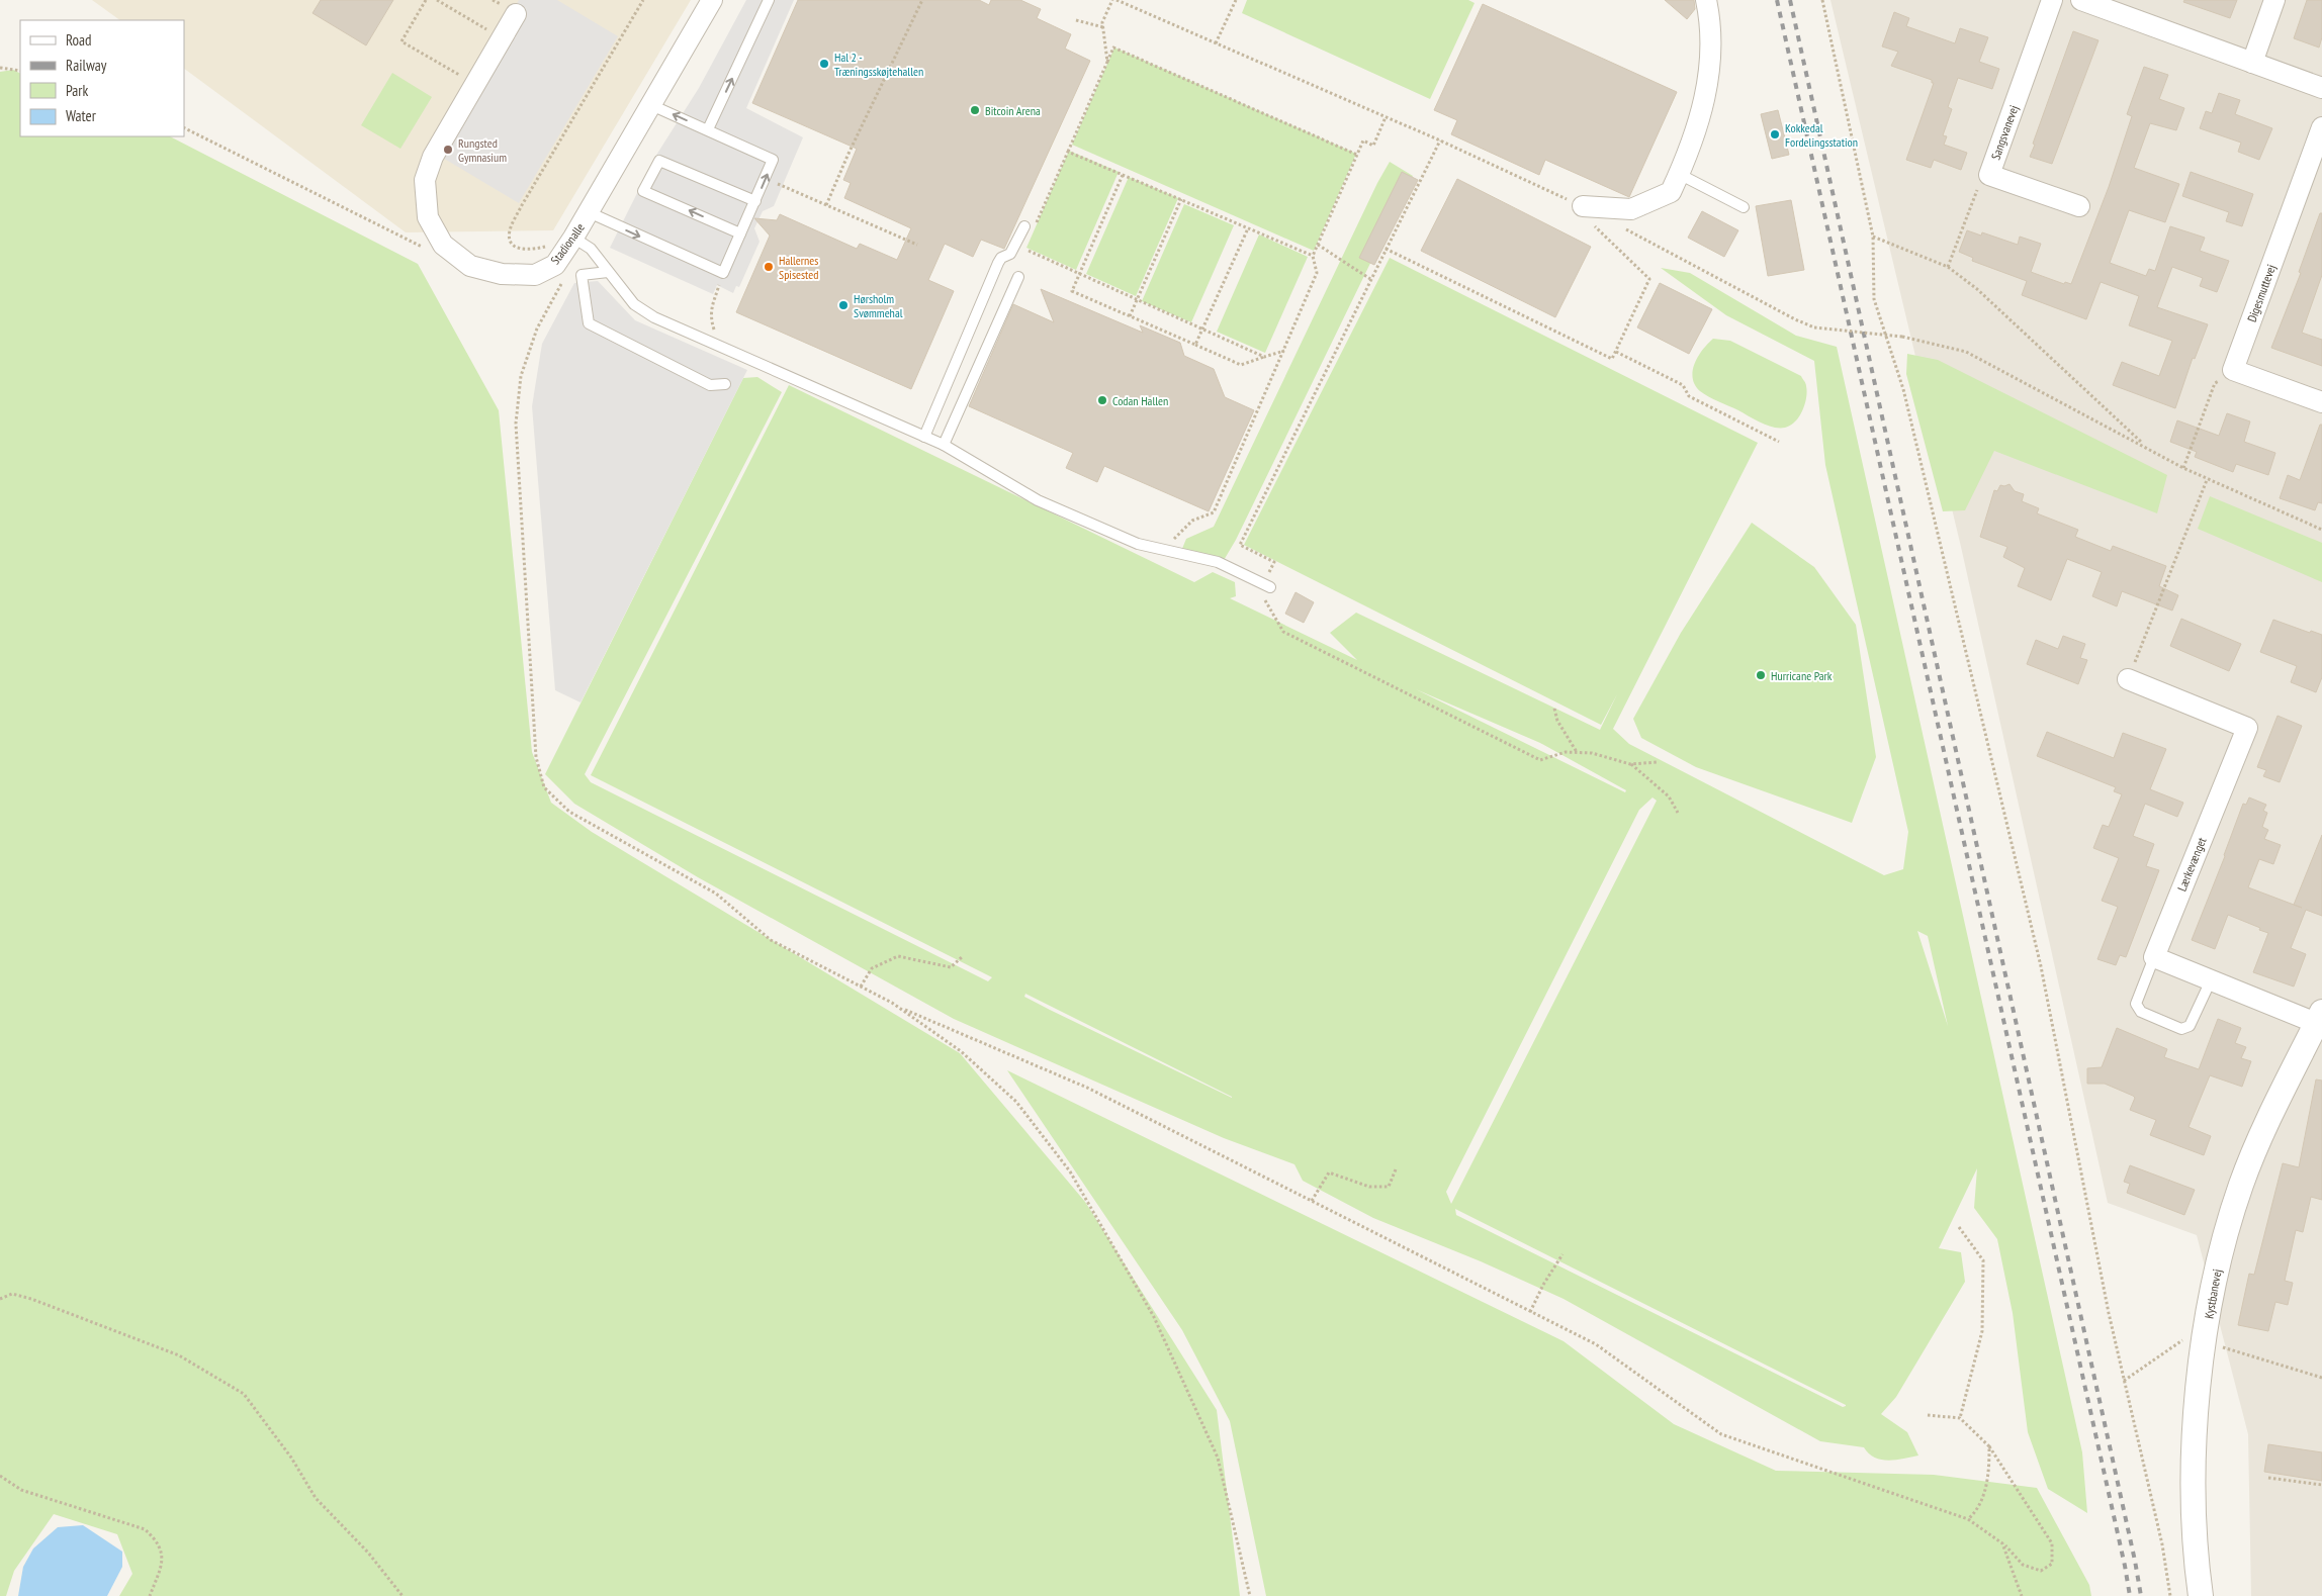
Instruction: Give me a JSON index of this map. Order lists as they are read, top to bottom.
{
  "streets": {
    "street": [
      "Sangsvanevej",
      "Stadionalle",
      "Digesmuttevej",
      "Lærkevænget",
      "Kystbanevej"
    ]
  },
  "places": [
    "Hal 2 - Træningsskøjtehallen",
    "Bitcoin Arena",
    "Kokkedal Fordelingsstation",
    "Rungsted Gymnasium",
    "Hallernes Spisested",
    "Hørsholm Svømmehal",
    "Codan Hallen",
    "Hurricane Park"
  ],
  "legend": [
    "Road",
    "Railway",
    "Park",
    "Water"
  ]
}
